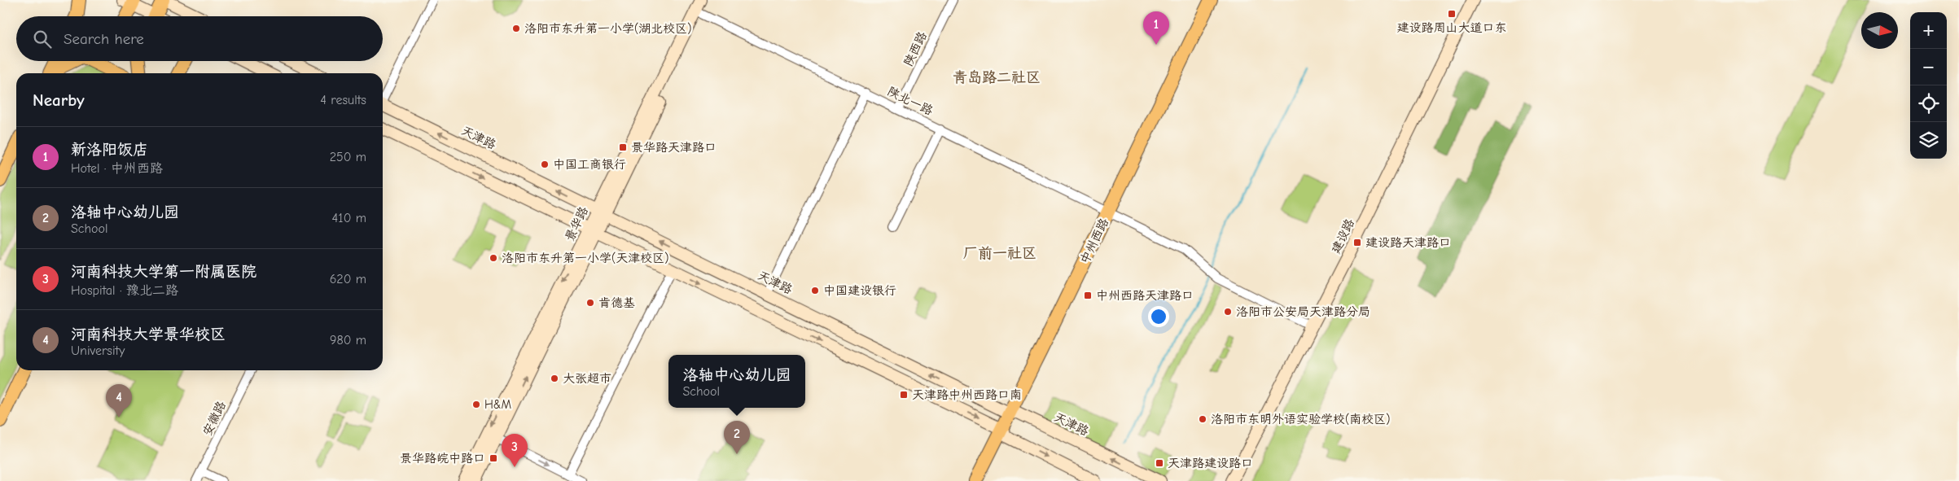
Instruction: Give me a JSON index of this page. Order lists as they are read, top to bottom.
{
  "streets": {
    "main road": [
      "天津路",
      "景华路",
      "建设路",
      "中州西路"
    ],
    "street": ["陕西路", "陕北一路", "安徽路"]
  },
  "crossings": [
    ["陕西路", "陕北一路"],
    ["陕北一路", "景华路"],
    ["陕北一路", "建设路"],
    ["陕北一路", "中州西路"],
    ["天津路", "景华路"],
    ["天津路", "中州西路"]
  ],
  "districts": ["青岛路二社区", "厂前一社区"],
  "places": {
    "transit": [
      "建设路周山大道口东",
      "景华路天津路口",
      "建设路天津路口",
      "中州西路天津路口",
      "天津路中州西路口南",
      "景华路皖中路口",
      "天津路建设路口"
    ],
    "other": [
      "洛阳市东升第一小学(湖北校区)",
      "中国工商银行",
      "洛阳市东升第一小学(天津校区)",
      "中国建设银行",
      "肯德基",
      "洛阳市公安局天津路分局",
      "大张超市",
      "H&M",
      "洛阳市东明外语实验学校(南校区)"
    ]
  },
  "north": "right",
  "page": {
    "pins": [
      "1",
      "4",
      "2",
      "3"
    ],
    "map_buttons": ["+", "−"],
    "search": "Search here",
    "heading": ["Nearby", "4 results"],
    "list": [
      {
        "mark": "1",
        "name": "新洛阳饭店",
        "note": "Hotel · 中州西路",
        "value": "250 m"
      },
      {
        "mark": "2",
        "name": "洛轴中心幼儿园",
        "note": "School",
        "value": "410 m"
      },
      {
        "mark": "3",
        "name": "河南科技大学第一附属医院",
        "note": "Hospital · 豫北二路",
        "value": "620 m"
      },
      {
        "mark": "4",
        "name": "河南科技大学景华校区",
        "note": "University",
        "value": "980 m"
      }
    ],
    "popup": ["洛轴中心幼儿园", "School"]
  }
}
